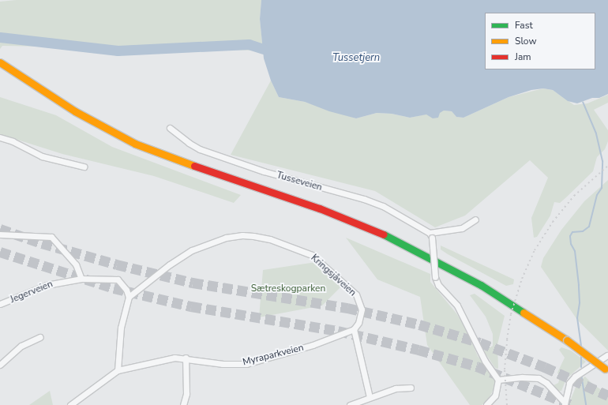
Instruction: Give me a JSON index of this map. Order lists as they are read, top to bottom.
{
  "streets": {
    "street": [
      "Tusseveien",
      "Kringsjåveien",
      "Jegerveien",
      "Myraparkveien"
    ]
  },
  "crossings": [
    ["Kringsjåveien", "Jegerveien"],
    ["Kringsjåveien", "Myraparkveien"]
  ],
  "water": ["Tussetjern"],
  "parks": ["Sætreskogparken"],
  "legend": ["Fast", "Slow", "Jam"]
}
